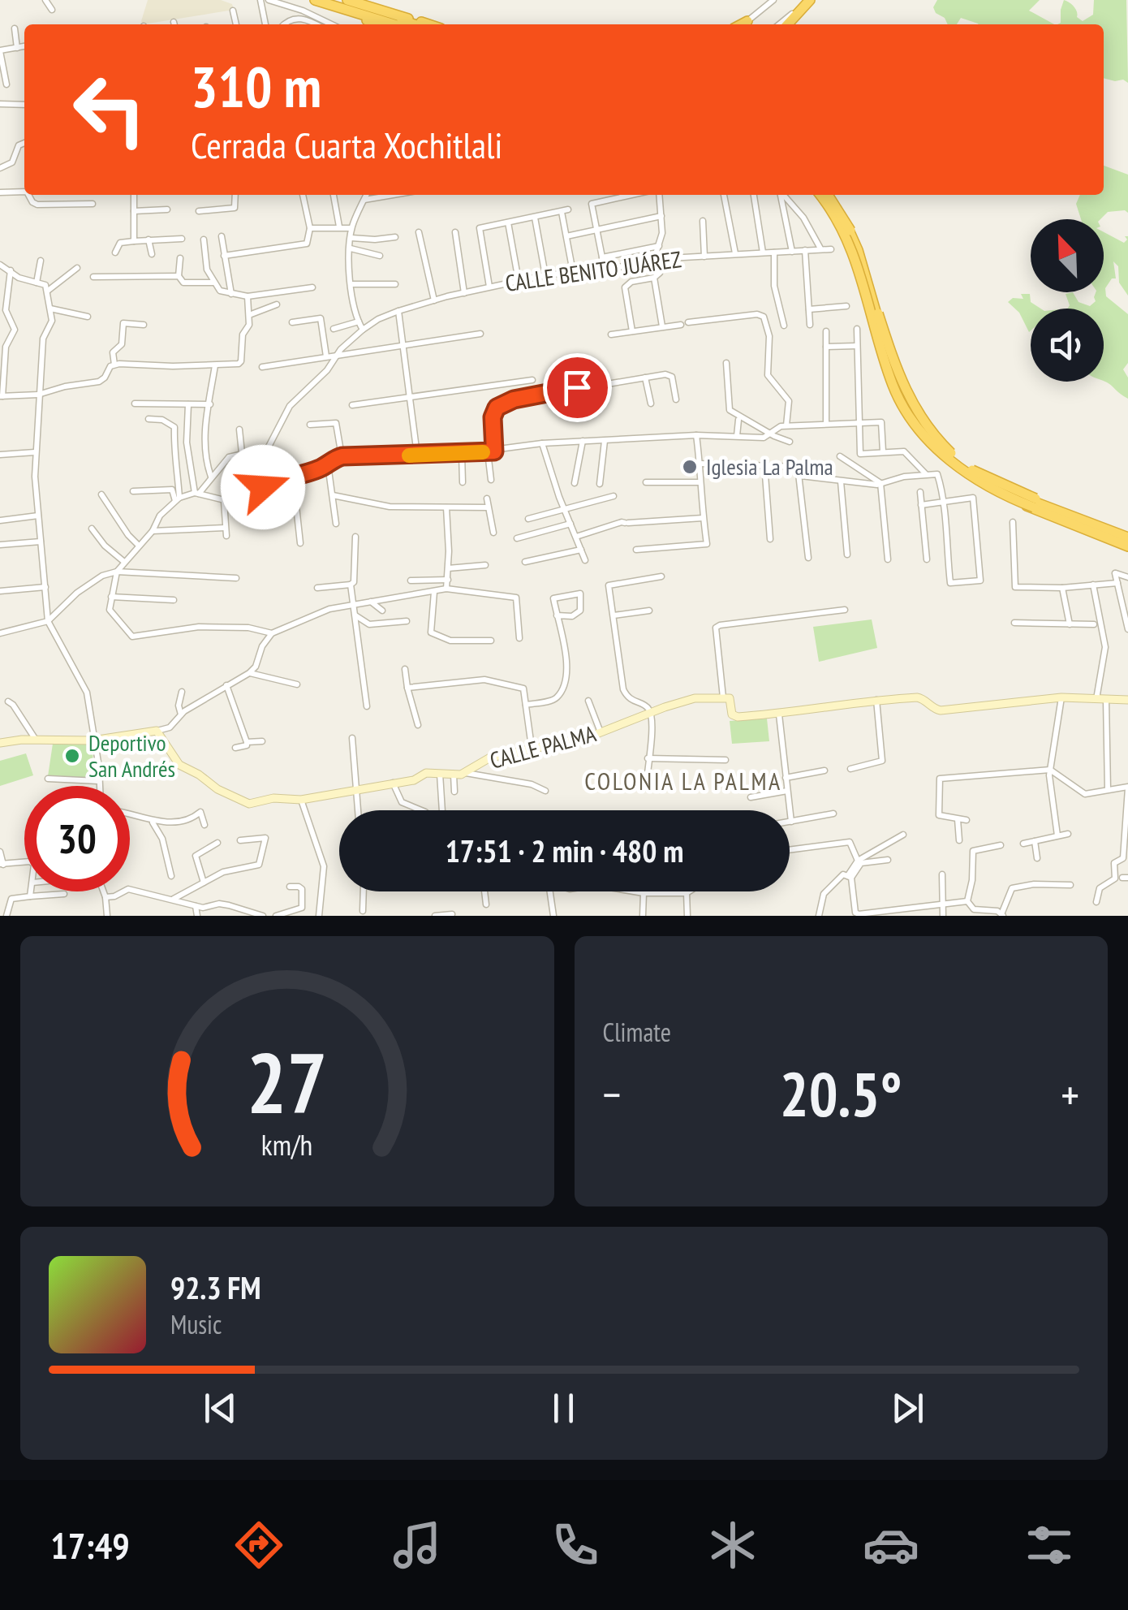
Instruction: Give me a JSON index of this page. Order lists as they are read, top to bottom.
{
  "streets": {
    "street": ["CALLE BENITO JUÁREZ", "CALLE PALMA"]
  },
  "districts": ["COLONIA LA PALMA"],
  "places": ["Iglesia La Palma", "Deportivo San Andrés"],
  "north": "top left",
  "page": {
    "turn": ["310 m", "Cerrada Cuarta Xochitlali"],
    "limit": "30",
    "trip": "17:51 · 2 min · 480 m",
    "tile": "Climate",
    "heat": ["−", "20.5°", "+"],
    "song": ["92.3 FM", "Music"],
    "tabs": "17:49",
    "gauge": ["27", "km/h"]
  }
}
